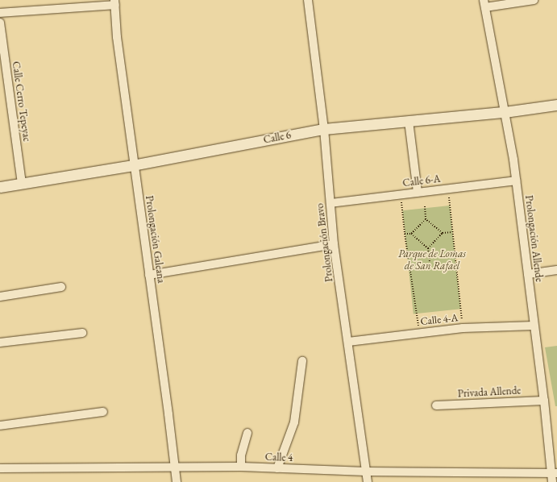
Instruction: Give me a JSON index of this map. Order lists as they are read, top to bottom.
{
  "streets": {
    "street": [
      "Calle Cerro Tepeyac",
      "Calle 6",
      "Calle 6-A",
      "Prolongación Allende",
      "Prolongación Galeana",
      "Prolongación Bravo",
      "Calle 4-A",
      "Privada Allende",
      "Calle 4"
    ]
  },
  "crossings": [
    ["Calle Cerro Tepeyac", "Calle 6"],
    ["Calle 6", "Prolongación Allende"],
    ["Calle 6", "Prolongación Galeana"],
    ["Calle 6", "Prolongación Bravo"],
    ["Calle 6-A", "Prolongación Allende"],
    ["Calle 6-A", "Prolongación Bravo"],
    ["Prolongación Allende", "Calle 4-A"],
    ["Prolongación Allende", "Privada Allende"],
    ["Prolongación Allende", "Calle 4"],
    ["Prolongación Galeana", "Calle 4"],
    ["Prolongación Bravo", "Calle 4-A"],
    ["Prolongación Bravo", "Calle 4"]
  ],
  "parks": ["Parque de Lomas de San Rafael"]
}
